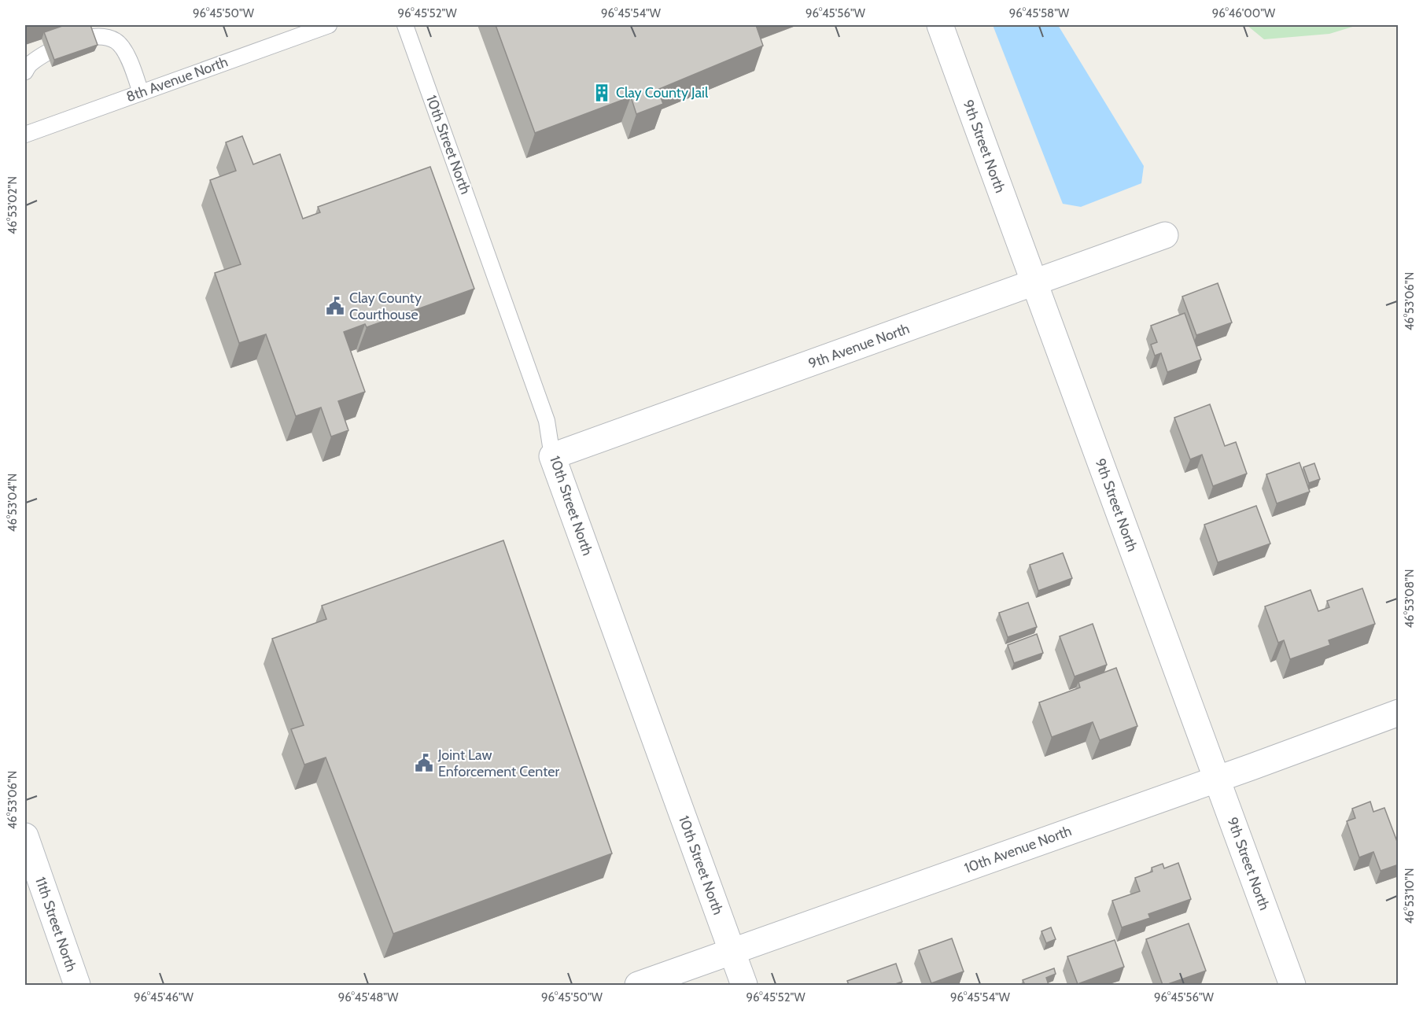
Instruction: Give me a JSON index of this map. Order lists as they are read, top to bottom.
{
  "streets": {
    "street": [
      "10th Street North",
      "9th Street North",
      "9th Avenue North",
      "10th Avenue North",
      "11th Street North"
    ],
    "lane": ["8th Avenue North"]
  },
  "crossings": [
    ["10th Street North", "9th Avenue North"],
    ["10th Street North", "10th Avenue North"],
    ["9th Street North", "9th Avenue North"],
    ["9th Street North", "10th Avenue North"]
  ],
  "places": {
    "building": ["Clay County Jail"],
    "public building": ["Clay County Courthouse", "Joint Law Enforcement Center"]
  },
  "coordinates": [
    "96°45'50\"W",
    "96°45'52\"W",
    "96°45'54\"W",
    "96°45'56\"W",
    "96°45'58\"W",
    "96°46'00\"W",
    "46°53'02\"N",
    "46°53'06\"N",
    "46°53'04\"N",
    "46°53'08\"N",
    "46°53'10\"N",
    "96°45'46\"W",
    "96°45'48\"W"
  ]
}
